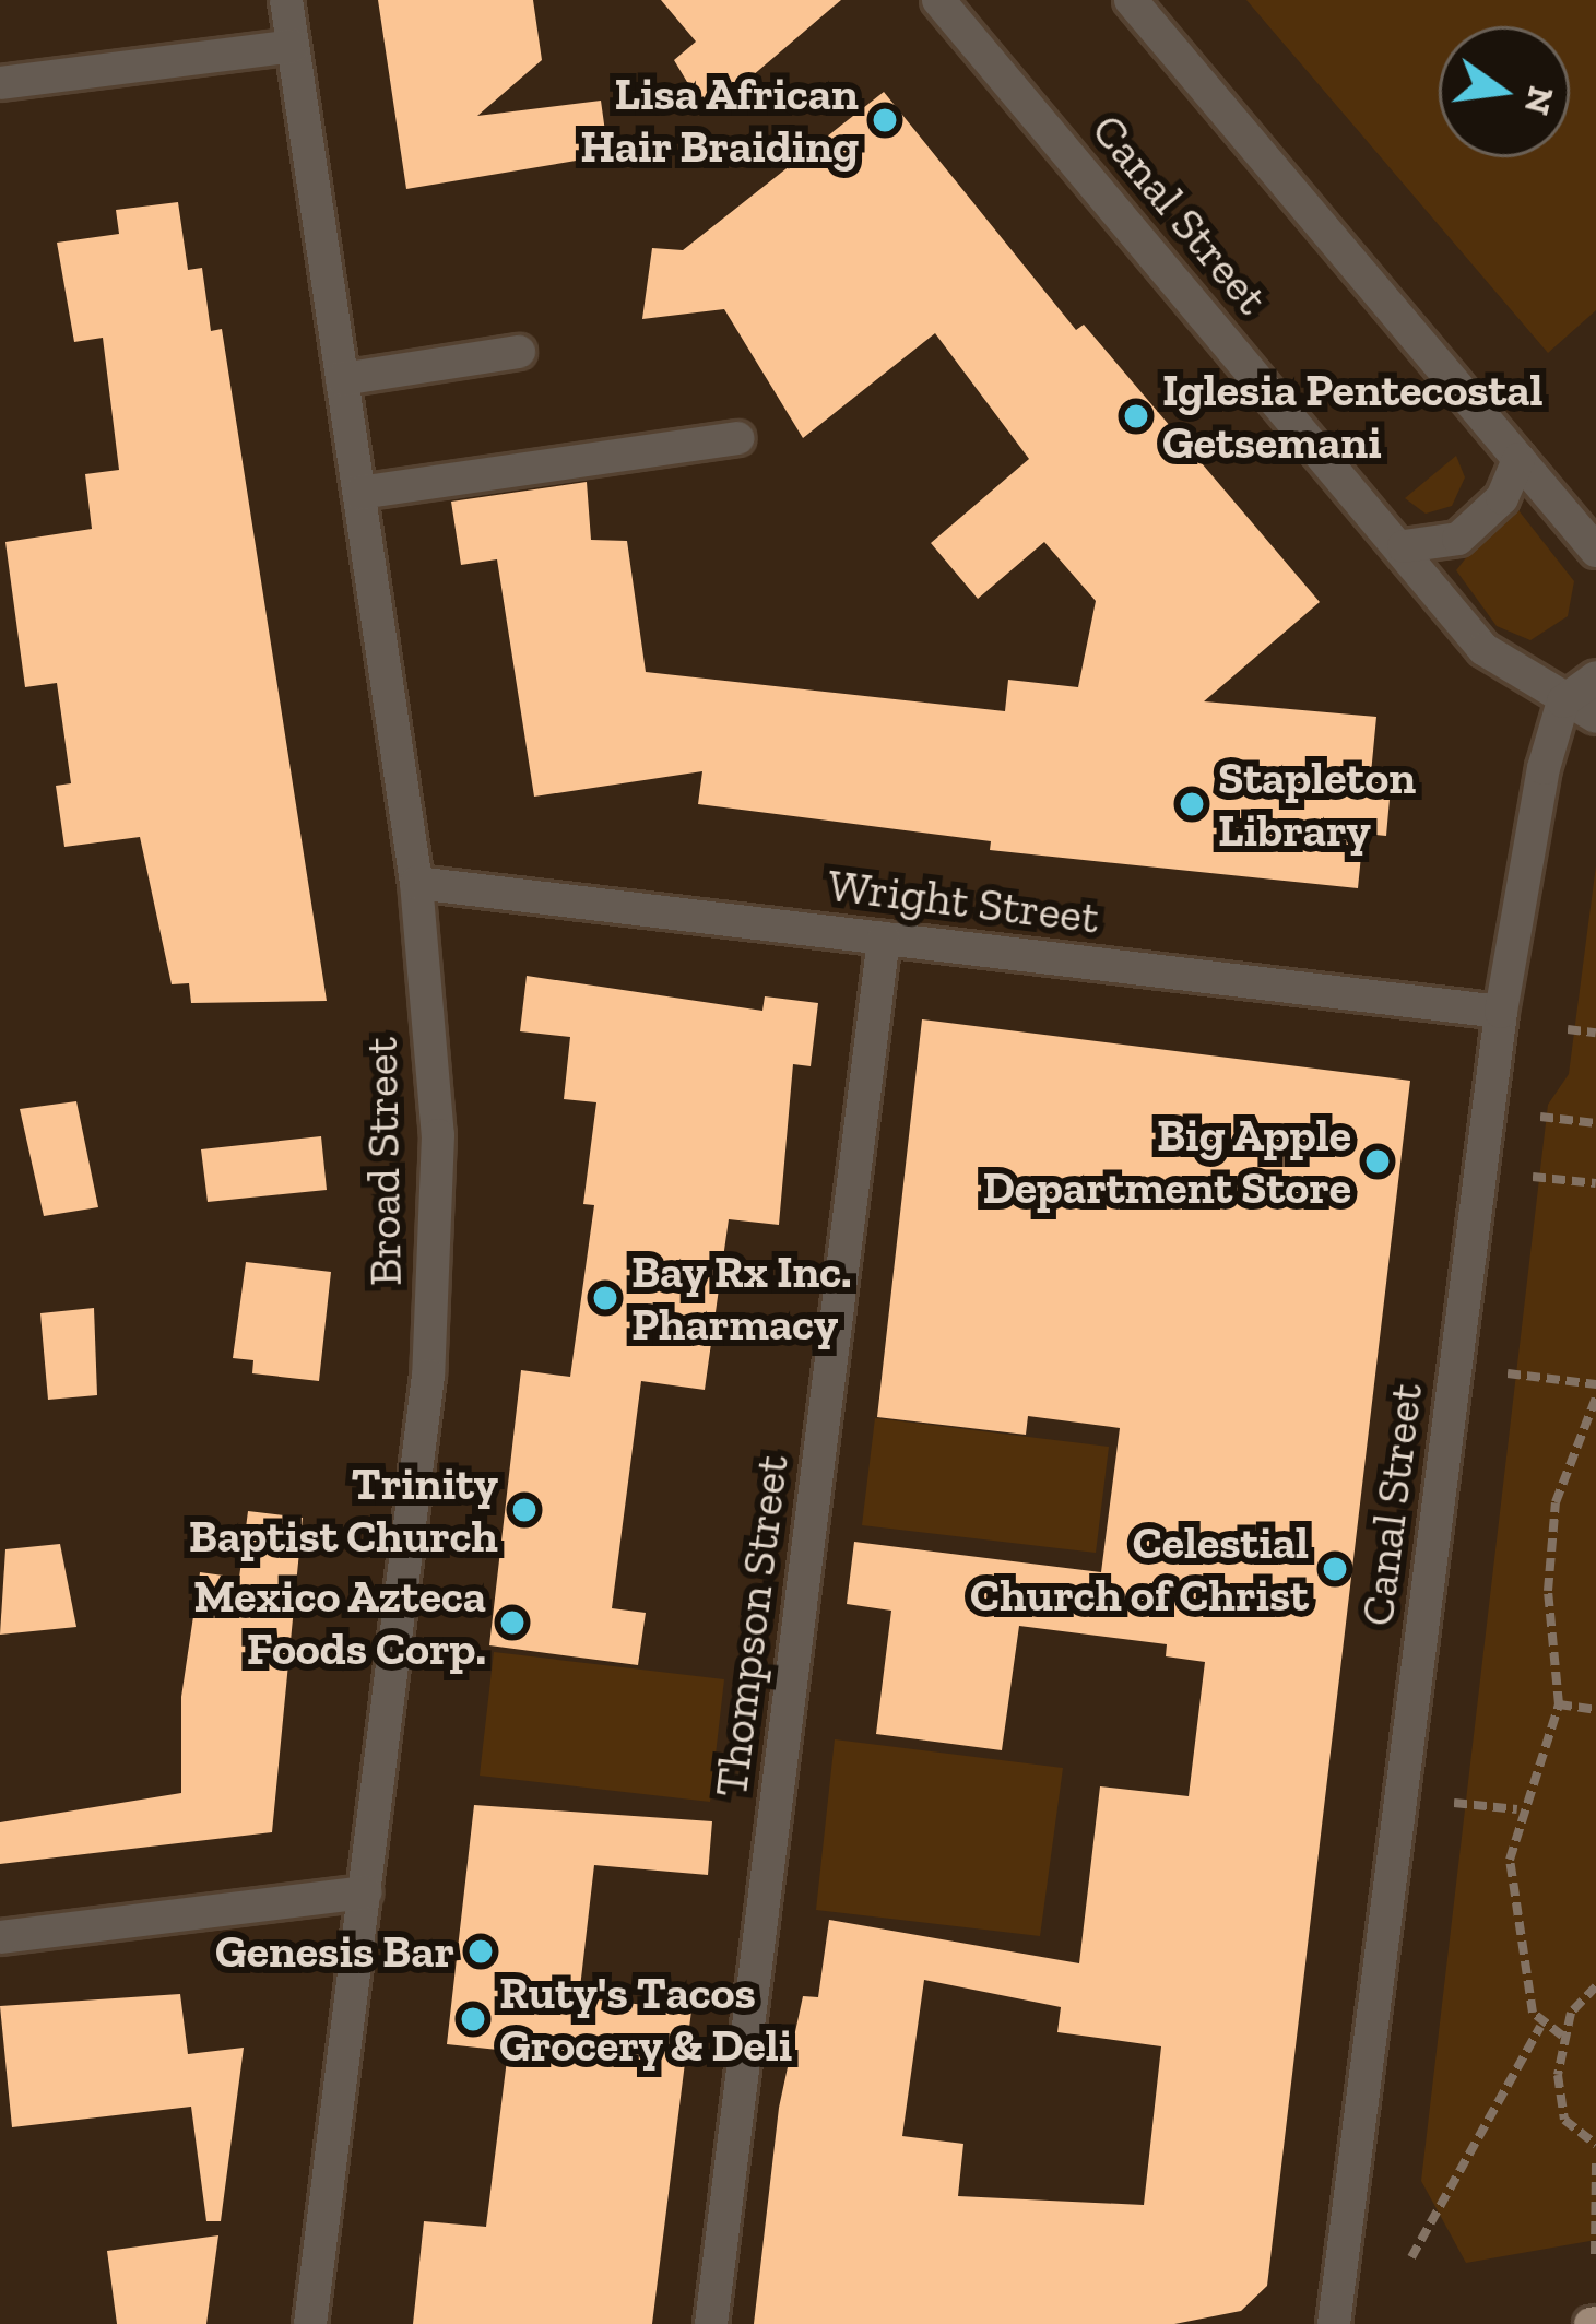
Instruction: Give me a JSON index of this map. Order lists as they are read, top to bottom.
{
  "streets": {
    "street": [
      "Canal Street",
      "Wright Street",
      "Broad Street",
      "Thompson Street"
    ]
  },
  "crossings": [
    ["Canal Street", "Wright Street"],
    ["Wright Street", "Broad Street"],
    ["Wright Street", "Thompson Street"]
  ],
  "places": [
    "Lisa African Hair Braiding",
    "Iglesia Pentecostal Getsemani",
    "Stapleton Library",
    "Big Apple Department Store",
    "Bay Rx Inc. Pharmacy",
    "Trinity Baptist Church",
    "Celestial Church of Christ",
    "Mexico Azteca Foods Corp.",
    "Genesis Bar",
    "Ruty's Tacos Grocery & Deli"
  ],
  "north": "right"
}
